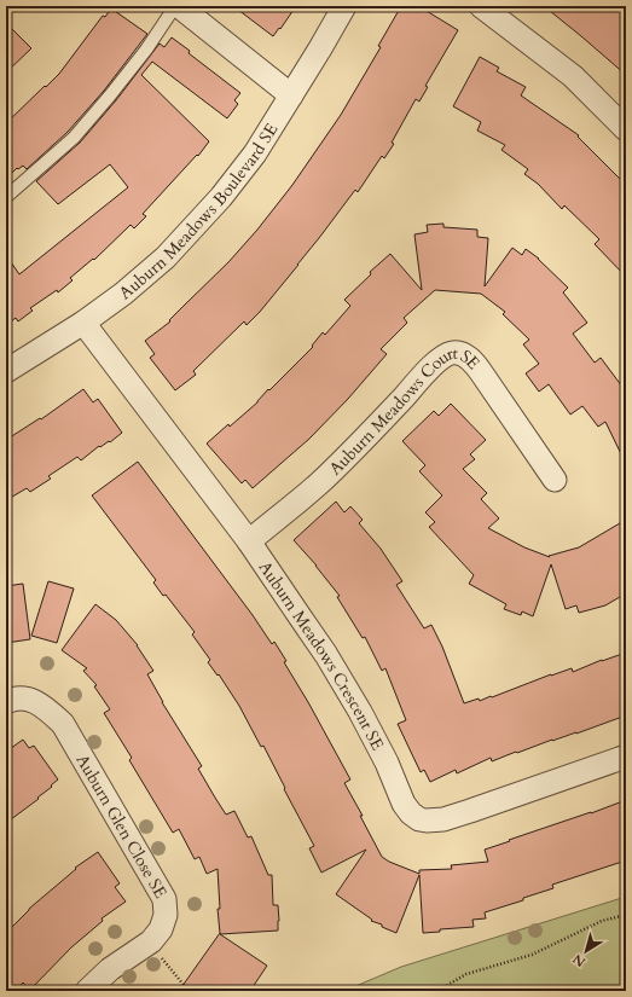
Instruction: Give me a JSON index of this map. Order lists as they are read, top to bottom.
{
  "streets": {
    "street": [
      "Auburn Meadows Boulevard SE",
      "Auburn Meadows Court SE",
      "Auburn Meadows Crescent SE",
      "Auburn Glen Close SE"
    ]
  },
  "crossings": [
    ["Auburn Meadows Boulevard SE", "Auburn Meadows Crescent SE"],
    ["Auburn Meadows Court SE", "Auburn Meadows Crescent SE"]
  ],
  "north": "bottom left"
}
